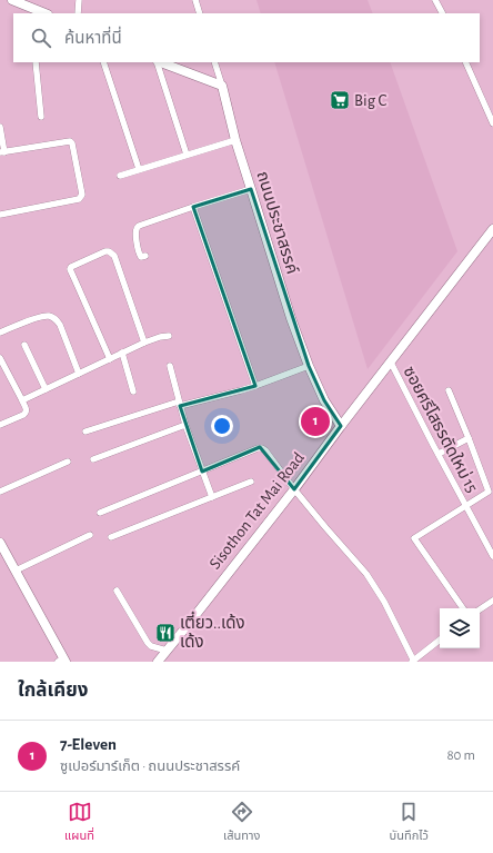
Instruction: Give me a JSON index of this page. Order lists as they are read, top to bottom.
{
  "streets": {
    "street": ["ถนนประชาสรรค์", "ซอยศรีโสธรตัดใหม่ 15", "Sisothon Tat Mai Road"]
  },
  "crossings": [
    ["ถนนประชาสรรค์", "Sisothon Tat Mai Road"],
    ["ซอยศรีโสธรตัดใหม่ 15", "Sisothon Tat Mai Road"]
  ],
  "places": {
    "supermarket": ["Big C"],
    "restaurant": ["เตี๋ยว..เด้ง เด้ง"]
  },
  "page": {
    "search": "ค้นหาที่นี่",
    "pins": "1",
    "heading": "ใกล้เคียง",
    "list": [
      {
        "mark": "1",
        "name": "7-Eleven",
        "note": "ซูเปอร์มาร์เก็ต · ถนนประชาสรรค์",
        "value": "80 m"
      }
    ],
    "nav": ["แผนที่", "เส้นทาง", "บันทึกไว้"]
  }
}
